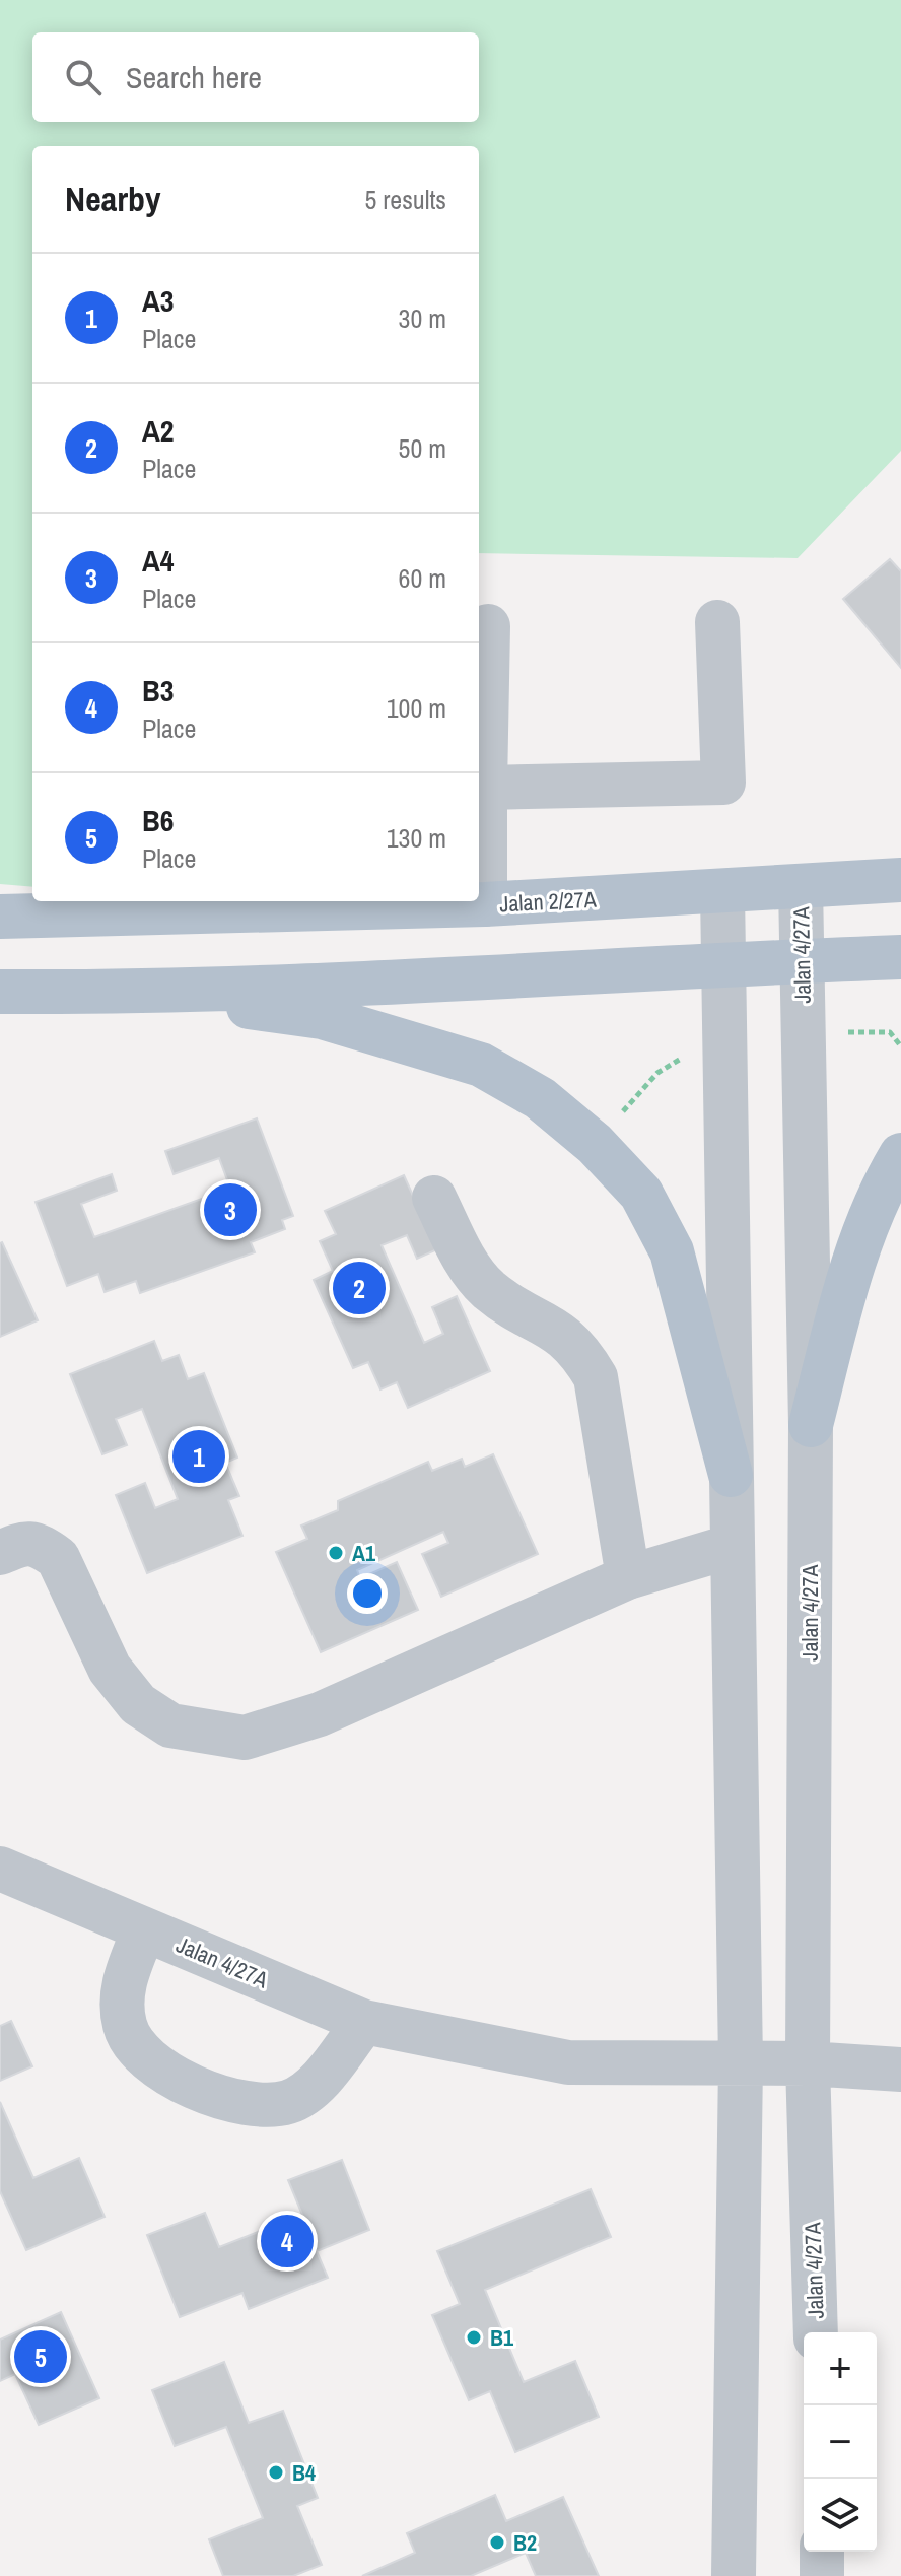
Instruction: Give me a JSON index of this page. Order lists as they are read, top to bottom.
{
  "streets": {
    "main road": ["Jalan 2/27A"],
    "street": ["Jalan 4/27A"]
  },
  "crossings": [
    ["Jalan 2/27A", "Jalan 4/27A"]
  ],
  "places": [
    "A1",
    "B1",
    "B4",
    "B2"
  ],
  "page": {
    "search": "Search here",
    "heading": ["Nearby", "5 results"],
    "list": [
      {
        "mark": "1",
        "name": "A3",
        "note": "Place",
        "value": "30 m"
      },
      {
        "mark": "2",
        "name": "A2",
        "note": "Place",
        "value": "50 m"
      },
      {
        "mark": "3",
        "name": "A4",
        "note": "Place",
        "value": "60 m"
      },
      {
        "mark": "4",
        "name": "B3",
        "note": "Place",
        "value": "100 m"
      },
      {
        "mark": "5",
        "name": "B6",
        "note": "Place",
        "value": "130 m"
      }
    ],
    "pins": [
      "3",
      "2",
      "1",
      "4",
      "5"
    ],
    "map_buttons": ["+", "−"]
  }
}
